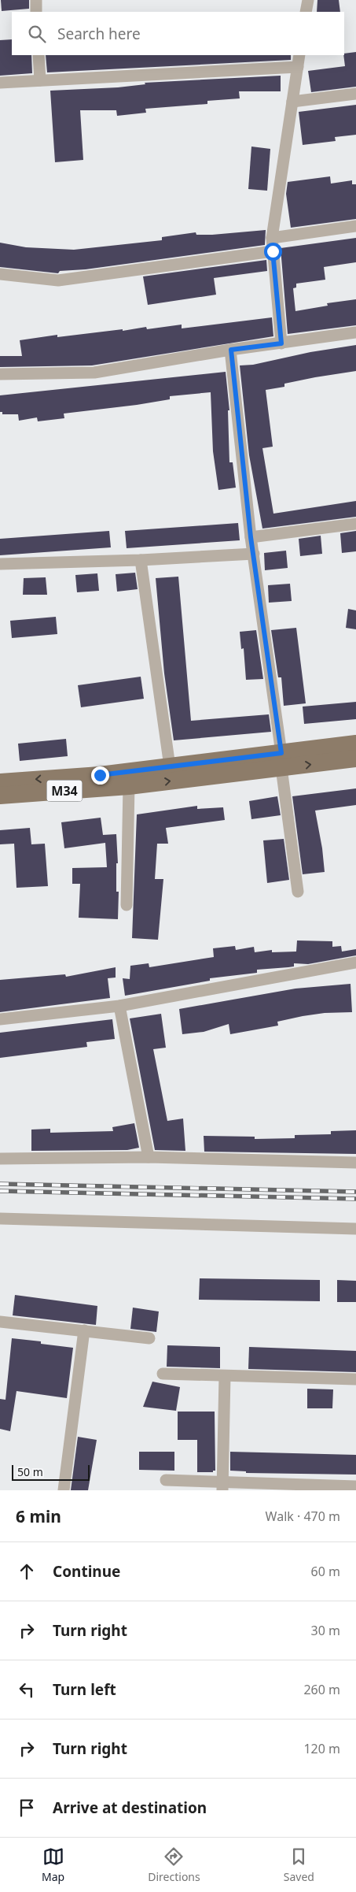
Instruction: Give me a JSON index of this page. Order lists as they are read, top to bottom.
{
  "streets": {
    "main road": ["M34"]
  },
  "scale_bar": "50 m",
  "page": {
    "search": "Search here",
    "scale": "50 m",
    "heading": ["6 min", "Walk · 470 m"],
    "list": [
      ["Continue", "60 m"],
      ["Turn right", "30 m"],
      ["Turn left", "260 m"],
      ["Turn right", "120 m"],
      "Arrive at destination"
    ],
    "nav": ["Map", "Directions", "Saved"]
  }
}
